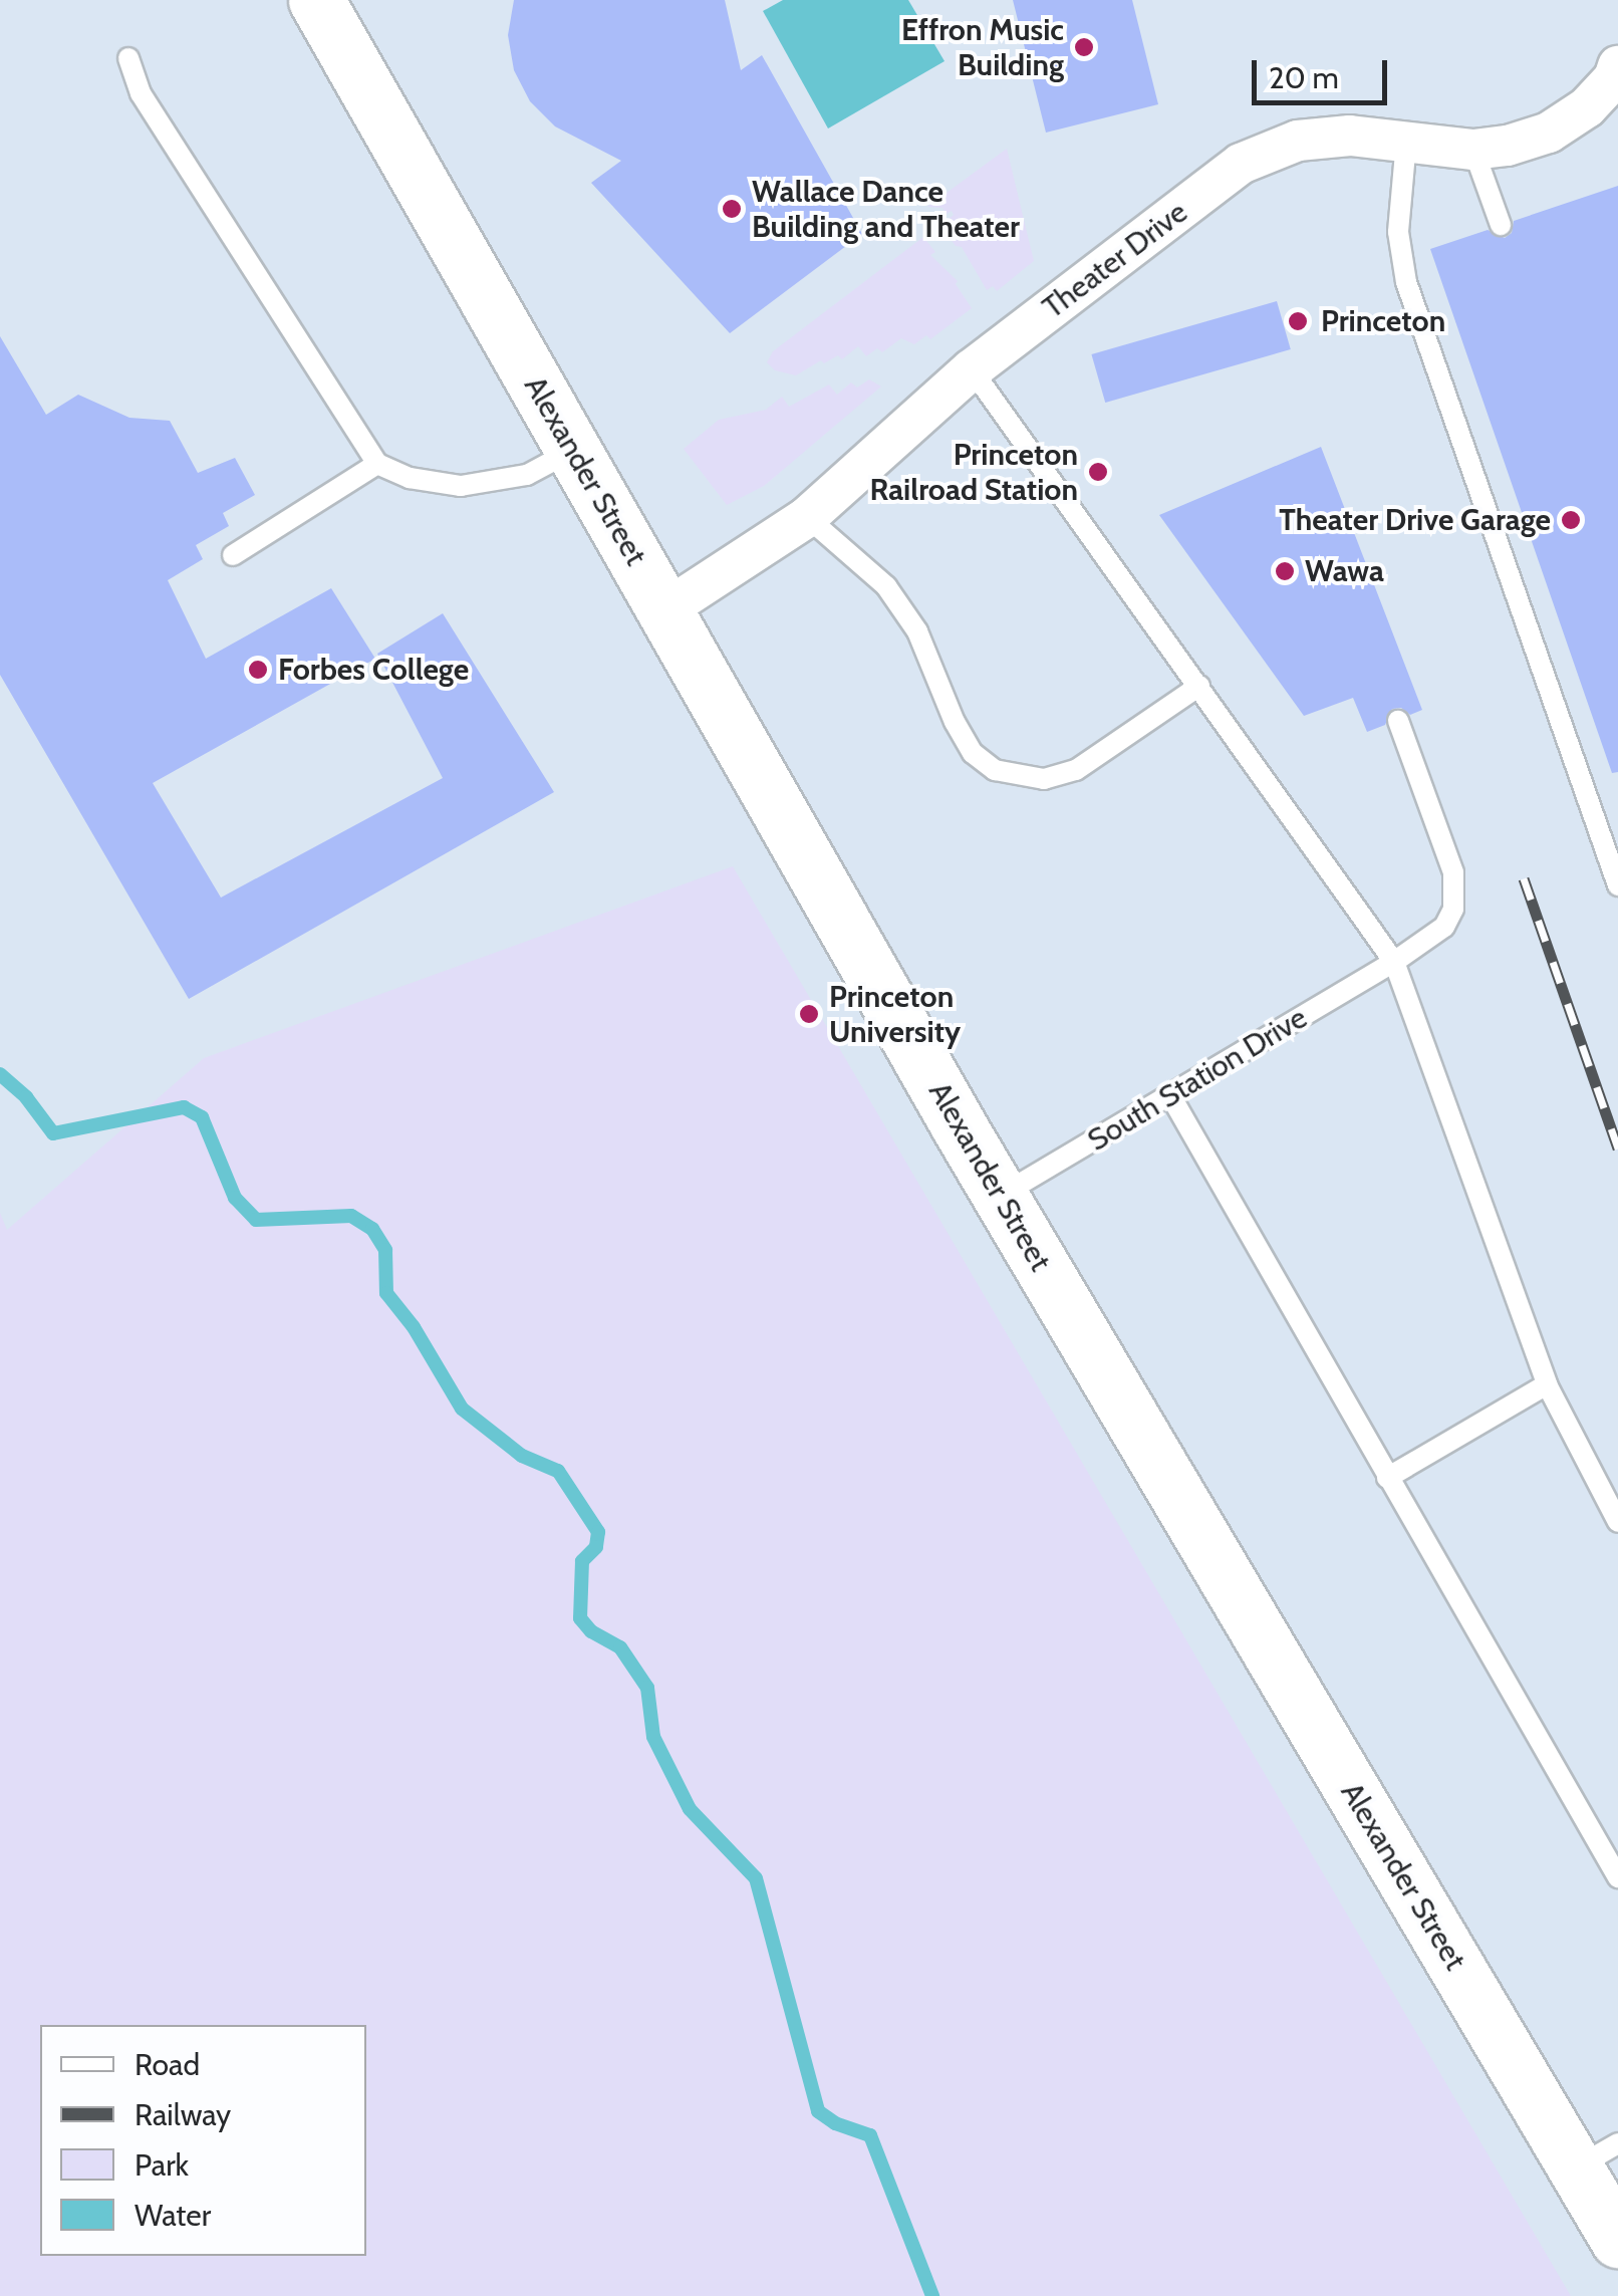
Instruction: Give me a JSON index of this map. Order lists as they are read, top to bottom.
{
  "streets": {
    "main road": ["Alexander Street"],
    "street": ["Theater Drive"],
    "lane": ["South Station Drive"]
  },
  "crossings": [
    ["Theater Drive", "Alexander Street"],
    ["Alexander Street", "South Station Drive"]
  ],
  "places": [
    "Effron Music Building",
    "Wallace Dance Building and Theater",
    "Princeton",
    "Princeton Railroad Station",
    "Theater Drive Garage",
    "Wawa",
    "Forbes College",
    "Princeton University"
  ],
  "legend": [
    "Road",
    "Railway",
    "Park",
    "Water"
  ],
  "scale_bar": "20 m"
}
